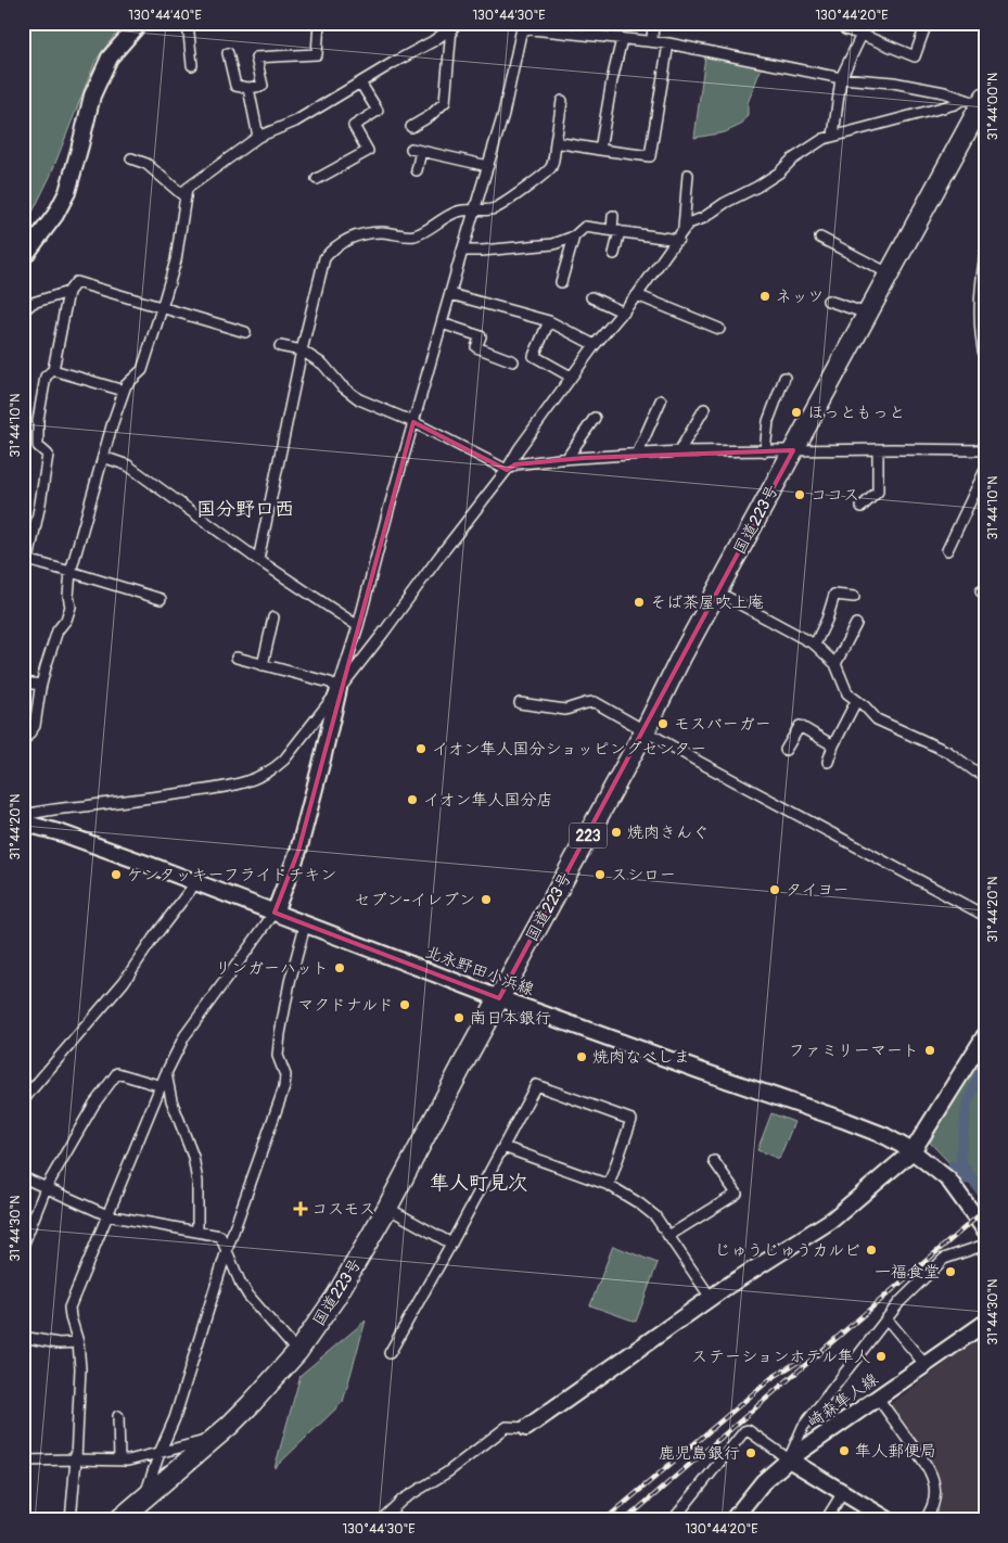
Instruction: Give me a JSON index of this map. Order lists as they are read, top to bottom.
{
  "streets": {
    "highway": ["国道223号", "223"],
    "main road": ["北永野田小浜線", "崎森隼人線"]
  },
  "crossings": [
    ["国道223号", "北永野田小浜線"]
  ],
  "districts": ["国分野口西", "隼人町見次"],
  "places": {
    "other": [
      "ネッツ",
      "ほっともっと",
      "ココス",
      "そば茶屋吹上庵",
      "モスバーガー",
      "イオン隼人国分ショッピングセンター",
      "イオン隼人国分店",
      "焼肉きんぐ",
      "ケンタッキーフライドチキン",
      "スシロー",
      "タイヨー",
      "セブン-イレブン",
      "リンガーハット",
      "マクドナルド",
      "南日本銀行",
      "ファミリーマート",
      "焼肉なべしま",
      "じゅうじゅうカルビ",
      "一福食堂",
      "ステーションホテル隼人",
      "隼人郵便局",
      "鹿児島銀行"
    ],
    "health": ["コスモス"]
  },
  "coordinates": [
    "130°44'40\"E",
    "130°44'30\"E",
    "130°44'20\"E",
    "31°44'00\"N",
    "31°44'10\"N",
    "31°44'20\"N",
    "31°44'30\"N"
  ]
}
